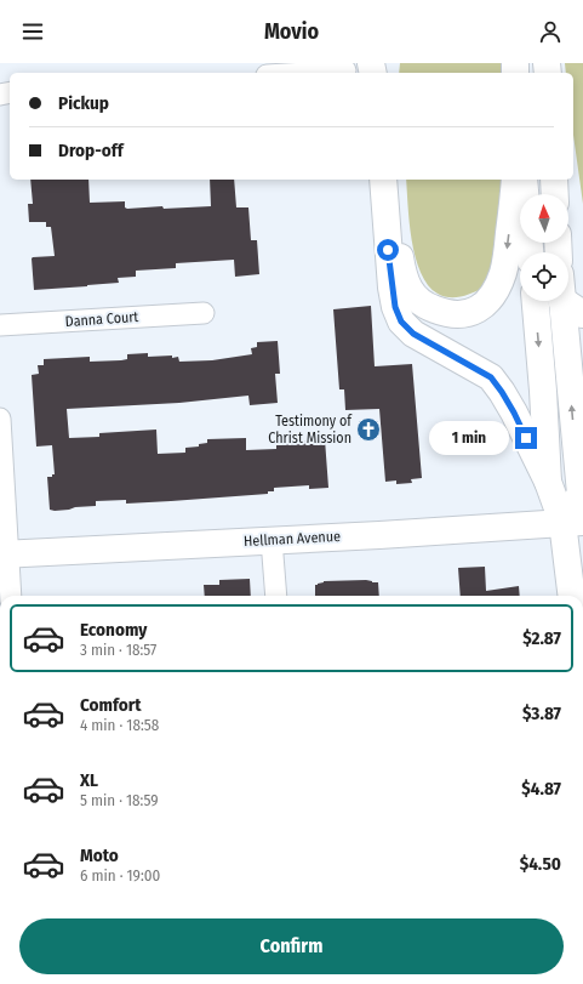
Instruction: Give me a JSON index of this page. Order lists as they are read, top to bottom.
{
  "streets": {
    "main road": ["Hellman Avenue"],
    "street": ["Danna Court"]
  },
  "places": {
    "church": ["Testimony of Christ Mission"]
  },
  "north": "top",
  "page": {
    "header": "Movio",
    "banner": ["Pickup", "Drop-off"],
    "bubble": "1 min",
    "list": [
      {
        "name": "Economy",
        "note": "3 min · 18:57",
        "value": "$2.87"
      },
      {
        "name": "Comfort",
        "note": "4 min · 18:58",
        "value": "$3.87"
      },
      {
        "name": "XL",
        "note": "5 min · 18:59",
        "value": "$4.87"
      },
      {
        "name": "Moto",
        "note": "6 min · 19:00",
        "value": "$4.50"
      }
    ],
    "buttons": "Confirm"
  }
}
